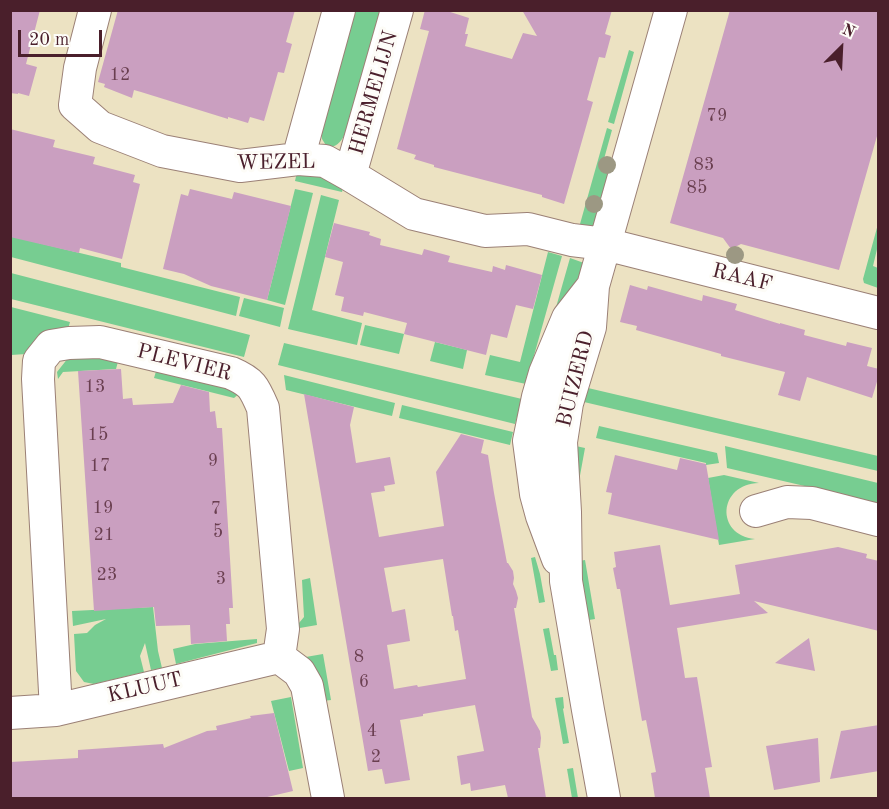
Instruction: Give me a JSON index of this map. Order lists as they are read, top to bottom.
{
  "streets": {
    "street": [
      "HERMELIJN",
      "WEZEL",
      "RAAF",
      "PLEVIER",
      "BUIZERD",
      "KLUUT"
    ]
  },
  "crossings": [
    ["HERMELIJN", "WEZEL"],
    ["WEZEL", "RAAF"],
    ["WEZEL", "BUIZERD"],
    ["RAAF", "BUIZERD"],
    ["PLEVIER", "KLUUT"]
  ],
  "house_numbers": [
    "12",
    "79",
    "83",
    "85",
    "13",
    "15",
    "9",
    "17",
    "19",
    "7",
    "5",
    "21",
    "23",
    "3",
    "8",
    "6",
    "4",
    "2"
  ],
  "scale_bar": "20 m",
  "north": "top right"
}
